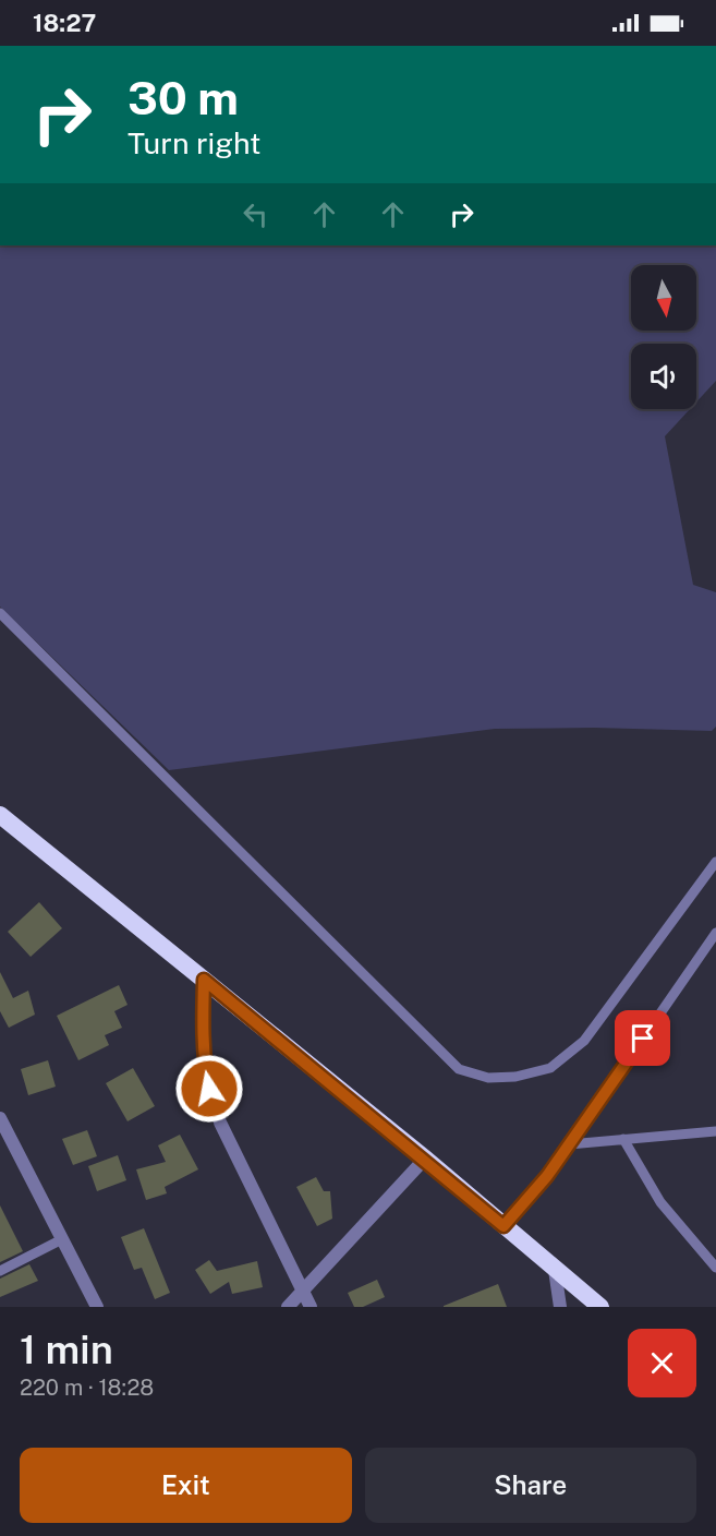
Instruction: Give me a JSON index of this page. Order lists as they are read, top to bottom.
{
  "north": "bottom",
  "page": {
    "status": "18:27",
    "turn": ["30 m", "Turn right"],
    "heading": ["1 min", "220 m · 18:28"],
    "buttons": ["Exit", "Share"]
  }
}
